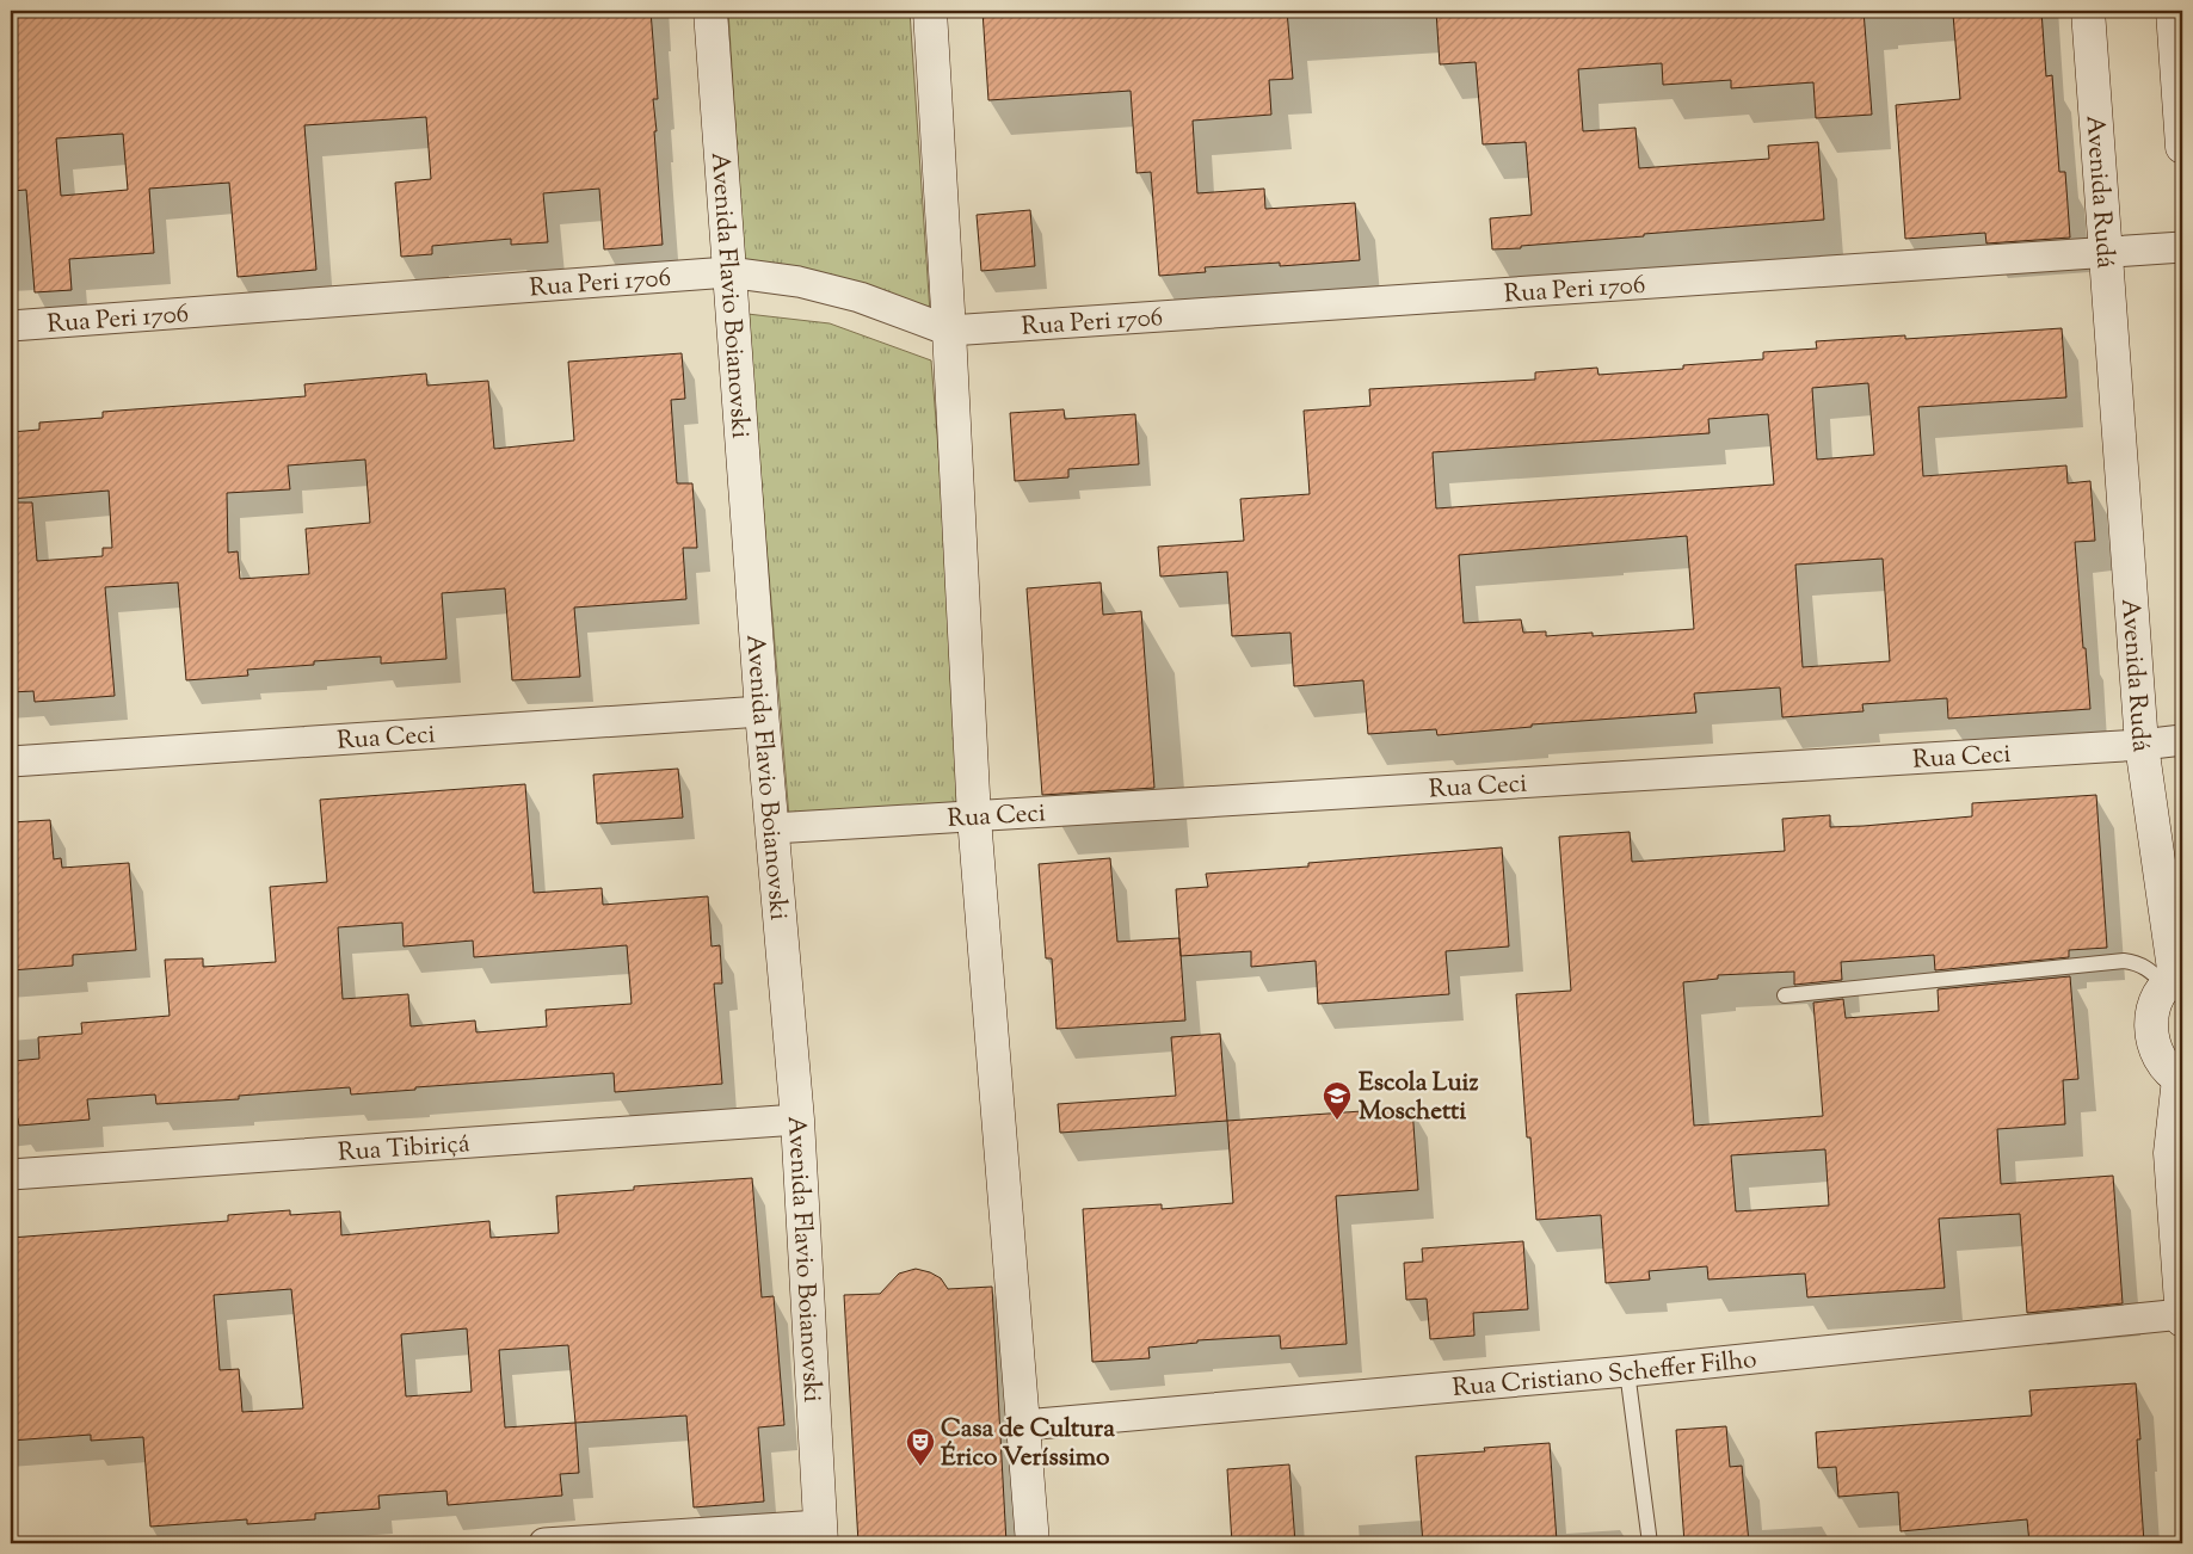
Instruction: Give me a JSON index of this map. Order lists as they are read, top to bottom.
{
  "streets": {
    "street": [
      "Avenida Rudá",
      "Rua Peri 1706",
      "Avenida Flavio Boianovski",
      "Rua Ceci",
      "Rua Tibiriçá",
      "Rua Cristiano Scheffer Filho"
    ]
  },
  "crossings": [
    ["Avenida Rudá", "Rua Peri 1706"],
    ["Avenida Rudá", "Rua Ceci"],
    ["Rua Peri 1706", "Avenida Flavio Boianovski"],
    ["Avenida Flavio Boianovski", "Rua Ceci"],
    ["Avenida Flavio Boianovski", "Rua Tibiriçá"]
  ],
  "places": {
    "school or university": ["Escola Luiz Moschetti"],
    "theatre": ["Casa de Cultura Érico Veríssimo"]
  }
}
